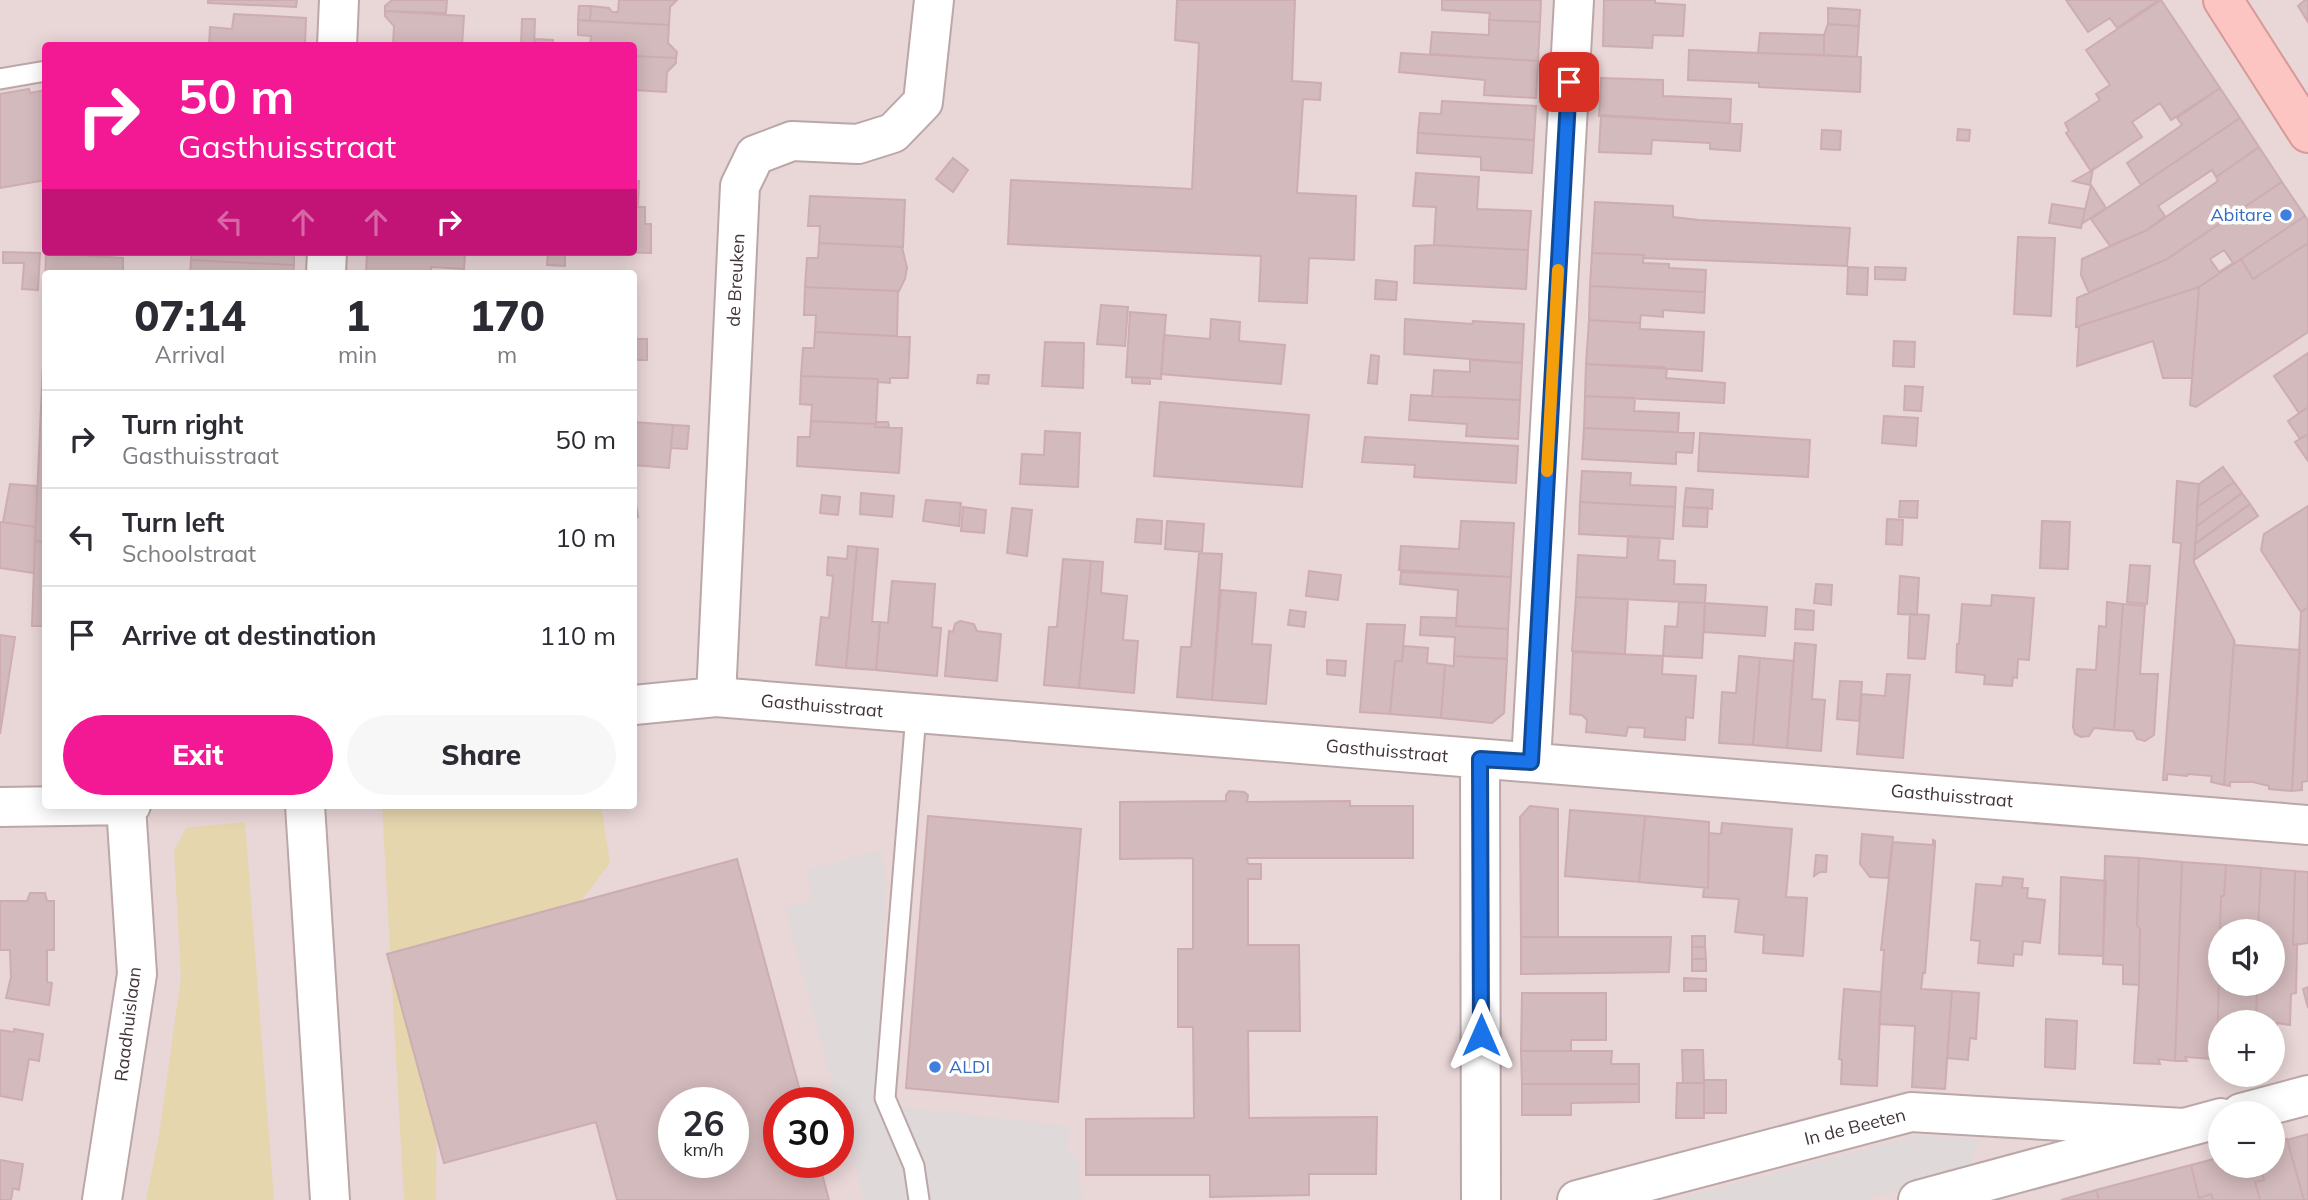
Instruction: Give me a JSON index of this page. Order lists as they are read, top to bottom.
{
  "streets": {
    "street": [
      "de Breuken",
      "Gasthuisstraat",
      "Raadhuislaan",
      "In de Beeten"
    ]
  },
  "crossings": [
    ["de Breuken", "Gasthuisstraat"]
  ],
  "places": ["Abitare", "ALDI"],
  "page": {
    "turn": ["50 m", "Gasthuisstraat"],
    "eta": [
      "07:14",
      "Arrival",
      "1",
      "min",
      "170",
      "m"
    ],
    "list": [
      {
        "name": "Turn right",
        "note": "Gasthuisstraat",
        "value": "50 m"
      },
      {
        "name": "Turn left",
        "note": "Schoolstraat",
        "value": "10 m"
      },
      {
        "name": "Arrive at destination",
        "value": "110 m"
      }
    ],
    "buttons": ["Exit", "Share"],
    "map_buttons": ["+", "−"],
    "speed": "26 km/h",
    "limit": "30"
  }
}
